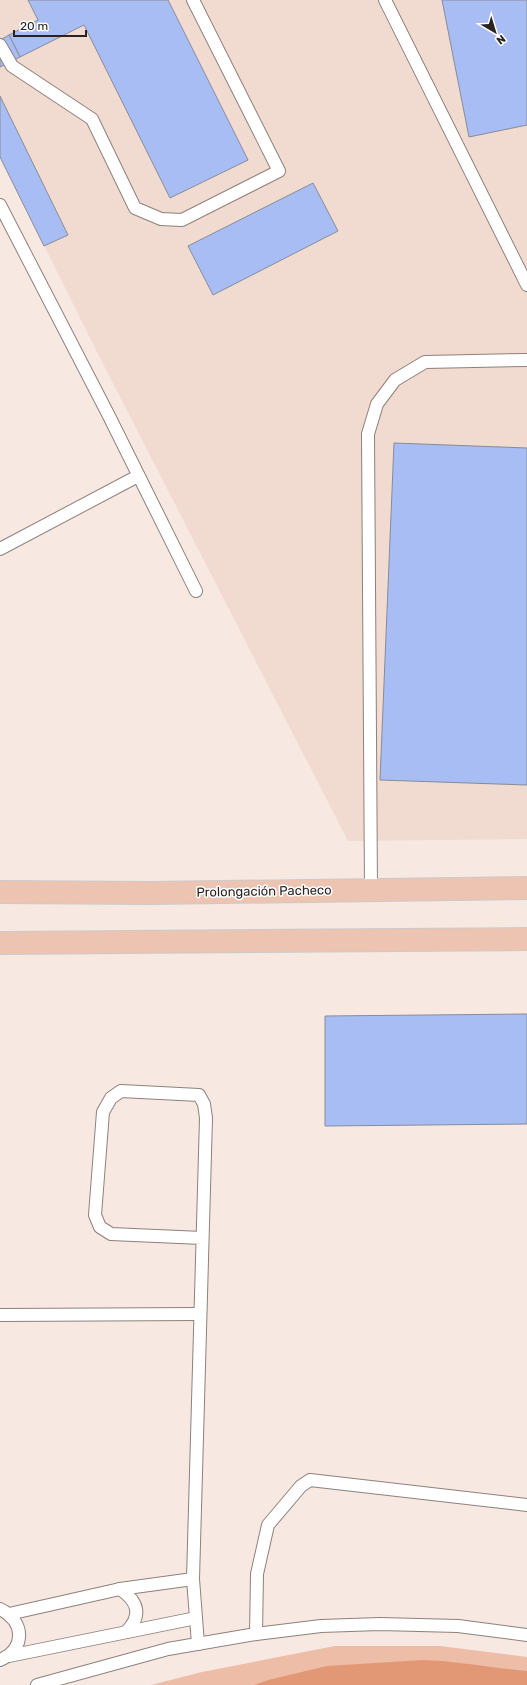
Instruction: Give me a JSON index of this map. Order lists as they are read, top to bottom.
{
  "streets": {
    "main road": ["Prolongación Pacheco"]
  },
  "scale_bar": "20 m",
  "north": "bottom right"
}
